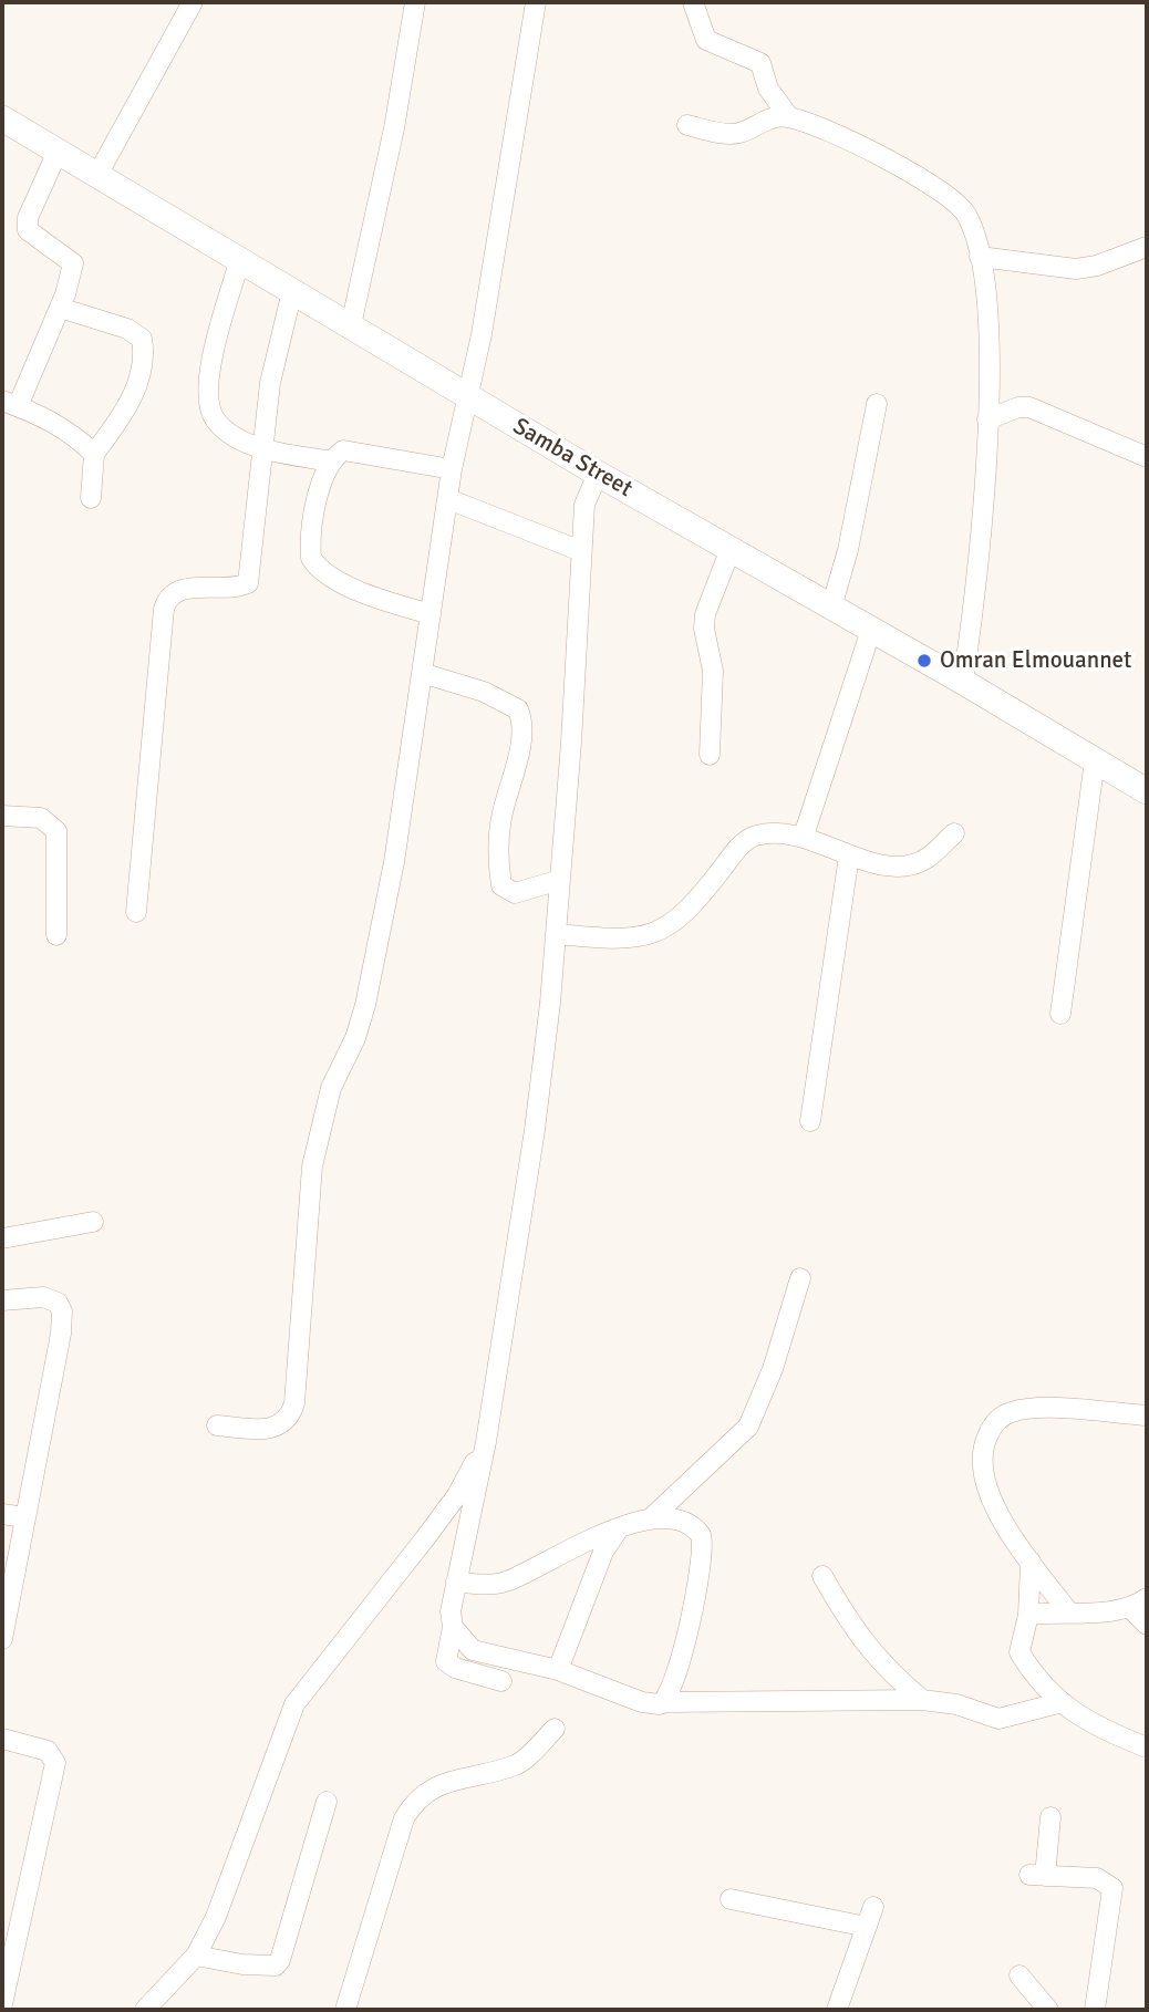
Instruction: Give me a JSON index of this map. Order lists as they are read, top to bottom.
{
  "streets": {
    "main road": ["Samba Street"]
  },
  "places": ["Omran Elmouannet"]
}
